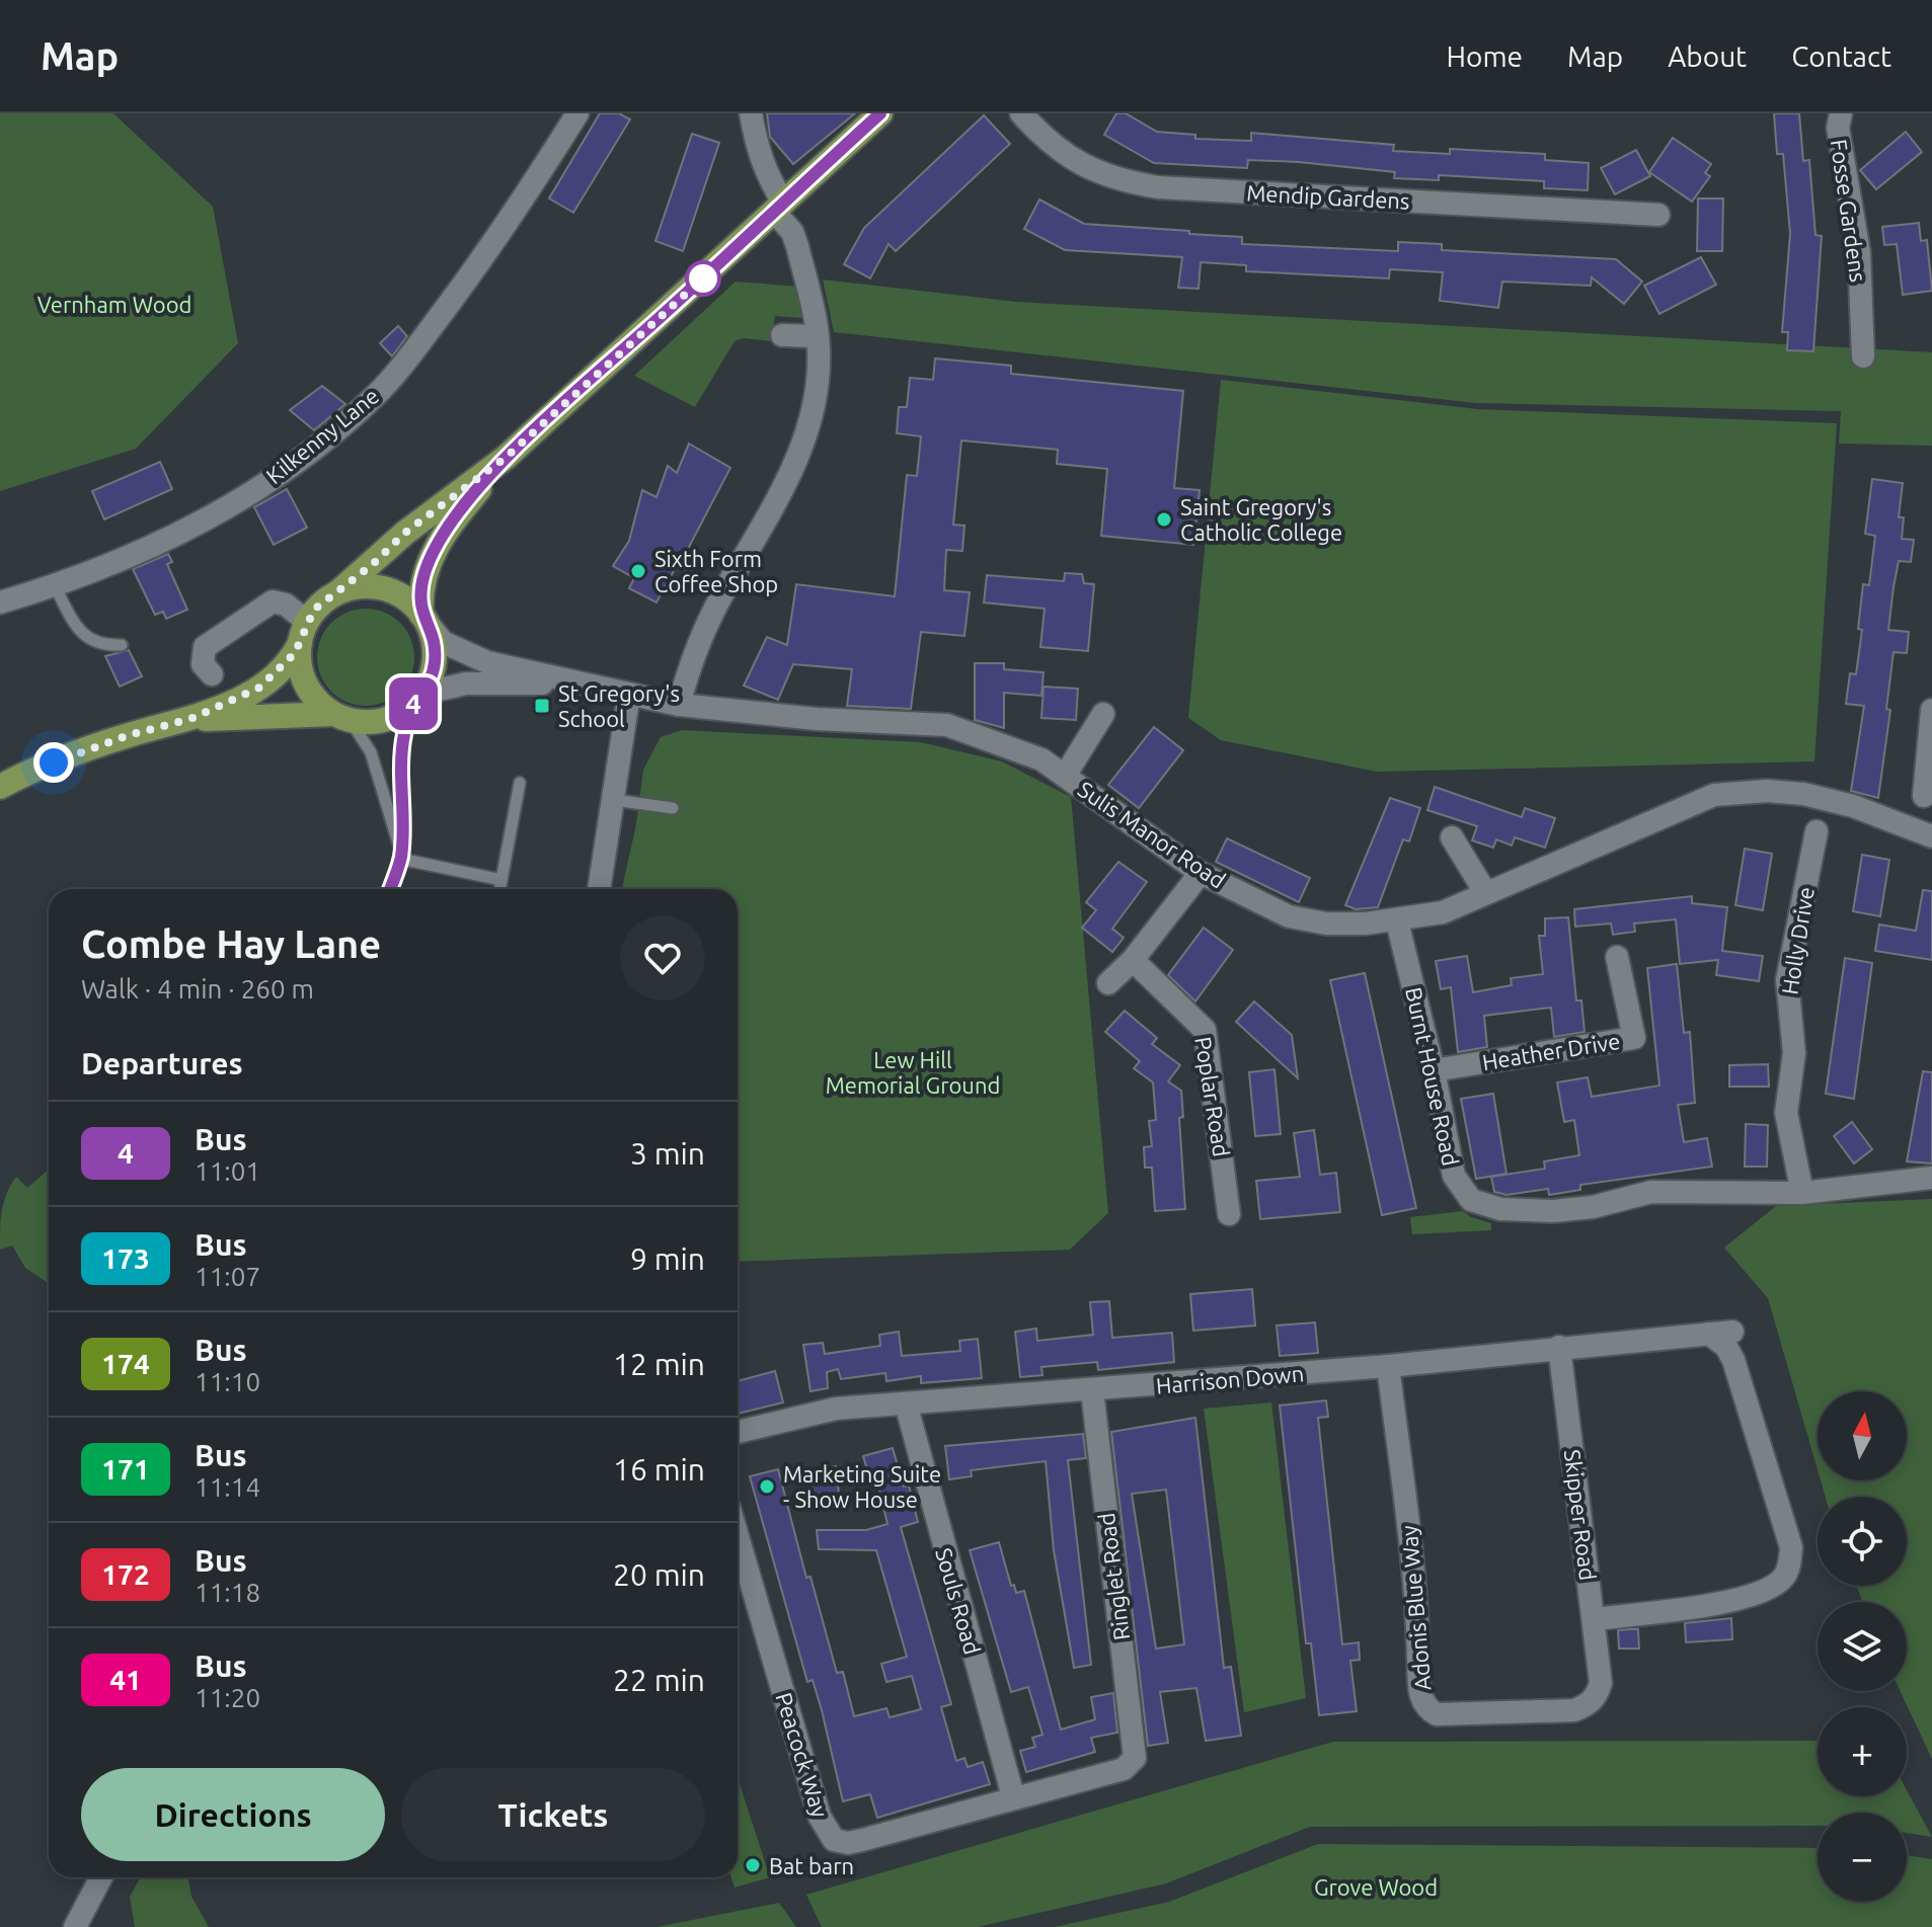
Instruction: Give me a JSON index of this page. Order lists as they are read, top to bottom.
{
  "streets": {
    "street": [
      "Mendip Gardens",
      "Fosse Gardens",
      "Kilkenny Lane",
      "Sulis Manor Road",
      "Holly Drive",
      "Heather Drive",
      "Burnt House Road",
      "Poplar Road",
      "Harrison Down",
      "Skipper Road",
      "Ringlet Road",
      "Souls Road",
      "Adonis Blue Way",
      "Peacock Way"
    ]
  },
  "crossings": [
    ["Sulis Manor Road", "Burnt House Road"],
    ["Holly Drive", "Burnt House Road"],
    ["Heather Drive", "Burnt House Road"],
    ["Harrison Down", "Skipper Road"],
    ["Harrison Down", "Ringlet Road"],
    ["Harrison Down", "Souls Road"],
    ["Harrison Down", "Adonis Blue Way"],
    ["Skipper Road", "Adonis Blue Way"],
    ["Ringlet Road", "Peacock Way"],
    ["Souls Road", "Peacock Way"]
  ],
  "parks": ["Vernham Wood", "Lew Hill Memorial Ground", "Grove Wood"],
  "places": {
    "other": [
      "Saint Gregory's Catholic College",
      "Sixth Form Coffee Shop",
      "Marketing Suite - Show House",
      "Bat barn"
    ],
    "transit": ["St Gregory's School"]
  },
  "lines": ["bus line 4"],
  "north": "top",
  "page": {
    "header": "Map",
    "nav": [
      "Home",
      "Map",
      "About",
      "Contact"
    ],
    "on_map": "4",
    "heading": [
      ["Combe Hay Lane", "Walk · 4 min · 260 m"],
      "Departures"
    ],
    "list": [
      {
        "mark": "4",
        "name": "Bus",
        "note": "11:01",
        "value": "3 min"
      },
      {
        "mark": "173",
        "name": "Bus",
        "note": "11:07",
        "value": "9 min"
      },
      {
        "mark": "174",
        "name": "Bus",
        "note": "11:10",
        "value": "12 min"
      },
      {
        "mark": "171",
        "name": "Bus",
        "note": "11:14",
        "value": "16 min"
      },
      {
        "mark": "172",
        "name": "Bus",
        "note": "11:18",
        "value": "20 min"
      },
      {
        "mark": "41",
        "name": "Bus",
        "note": "11:20",
        "value": "22 min"
      }
    ],
    "map_buttons": ["+", "−"],
    "buttons": ["Directions", "Tickets"]
  }
}
